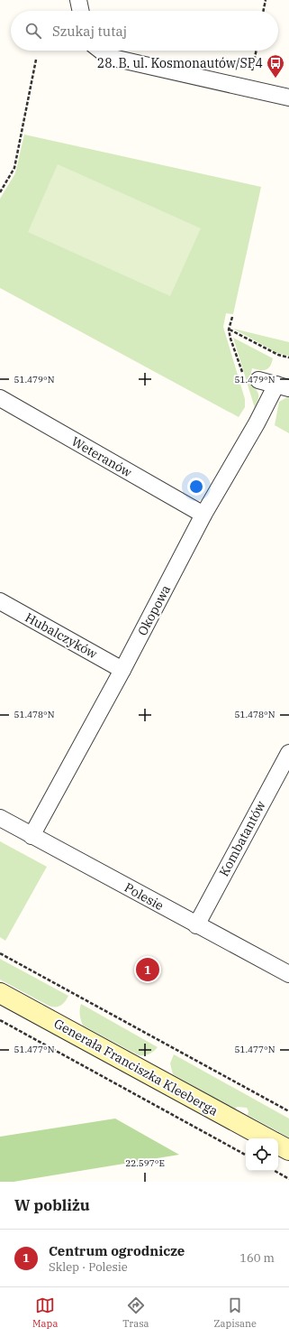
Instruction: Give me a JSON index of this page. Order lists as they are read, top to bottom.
{
  "streets": {
    "main road": ["Generała Franciszka Kleeberga"],
    "street": [
      "Weteranów",
      "Okopowa",
      "Hubalczyków",
      "Kombatantów",
      "Polesie"
    ]
  },
  "crossings": [
    ["Weteranów", "Okopowa"],
    ["Okopowa", "Hubalczyków"],
    ["Okopowa", "Polesie"],
    ["Kombatantów", "Polesie"]
  ],
  "places": {
    "bus stop": ["28. B. ul. Kosmonautów/SP4"]
  },
  "page": {
    "search": "Szukaj tutaj",
    "pins": "1",
    "heading": "W pobliżu",
    "list": [
      {
        "mark": "1",
        "name": "Centrum ogrodnicze",
        "note": "Sklep · Polesie",
        "value": "160 m"
      }
    ],
    "nav": ["Mapa", "Trasa", "Zapisane"]
  },
  "coordinates": [
    "51.479°N",
    "51.478°N",
    "51.477°N",
    "22.597°E"
  ]
}
